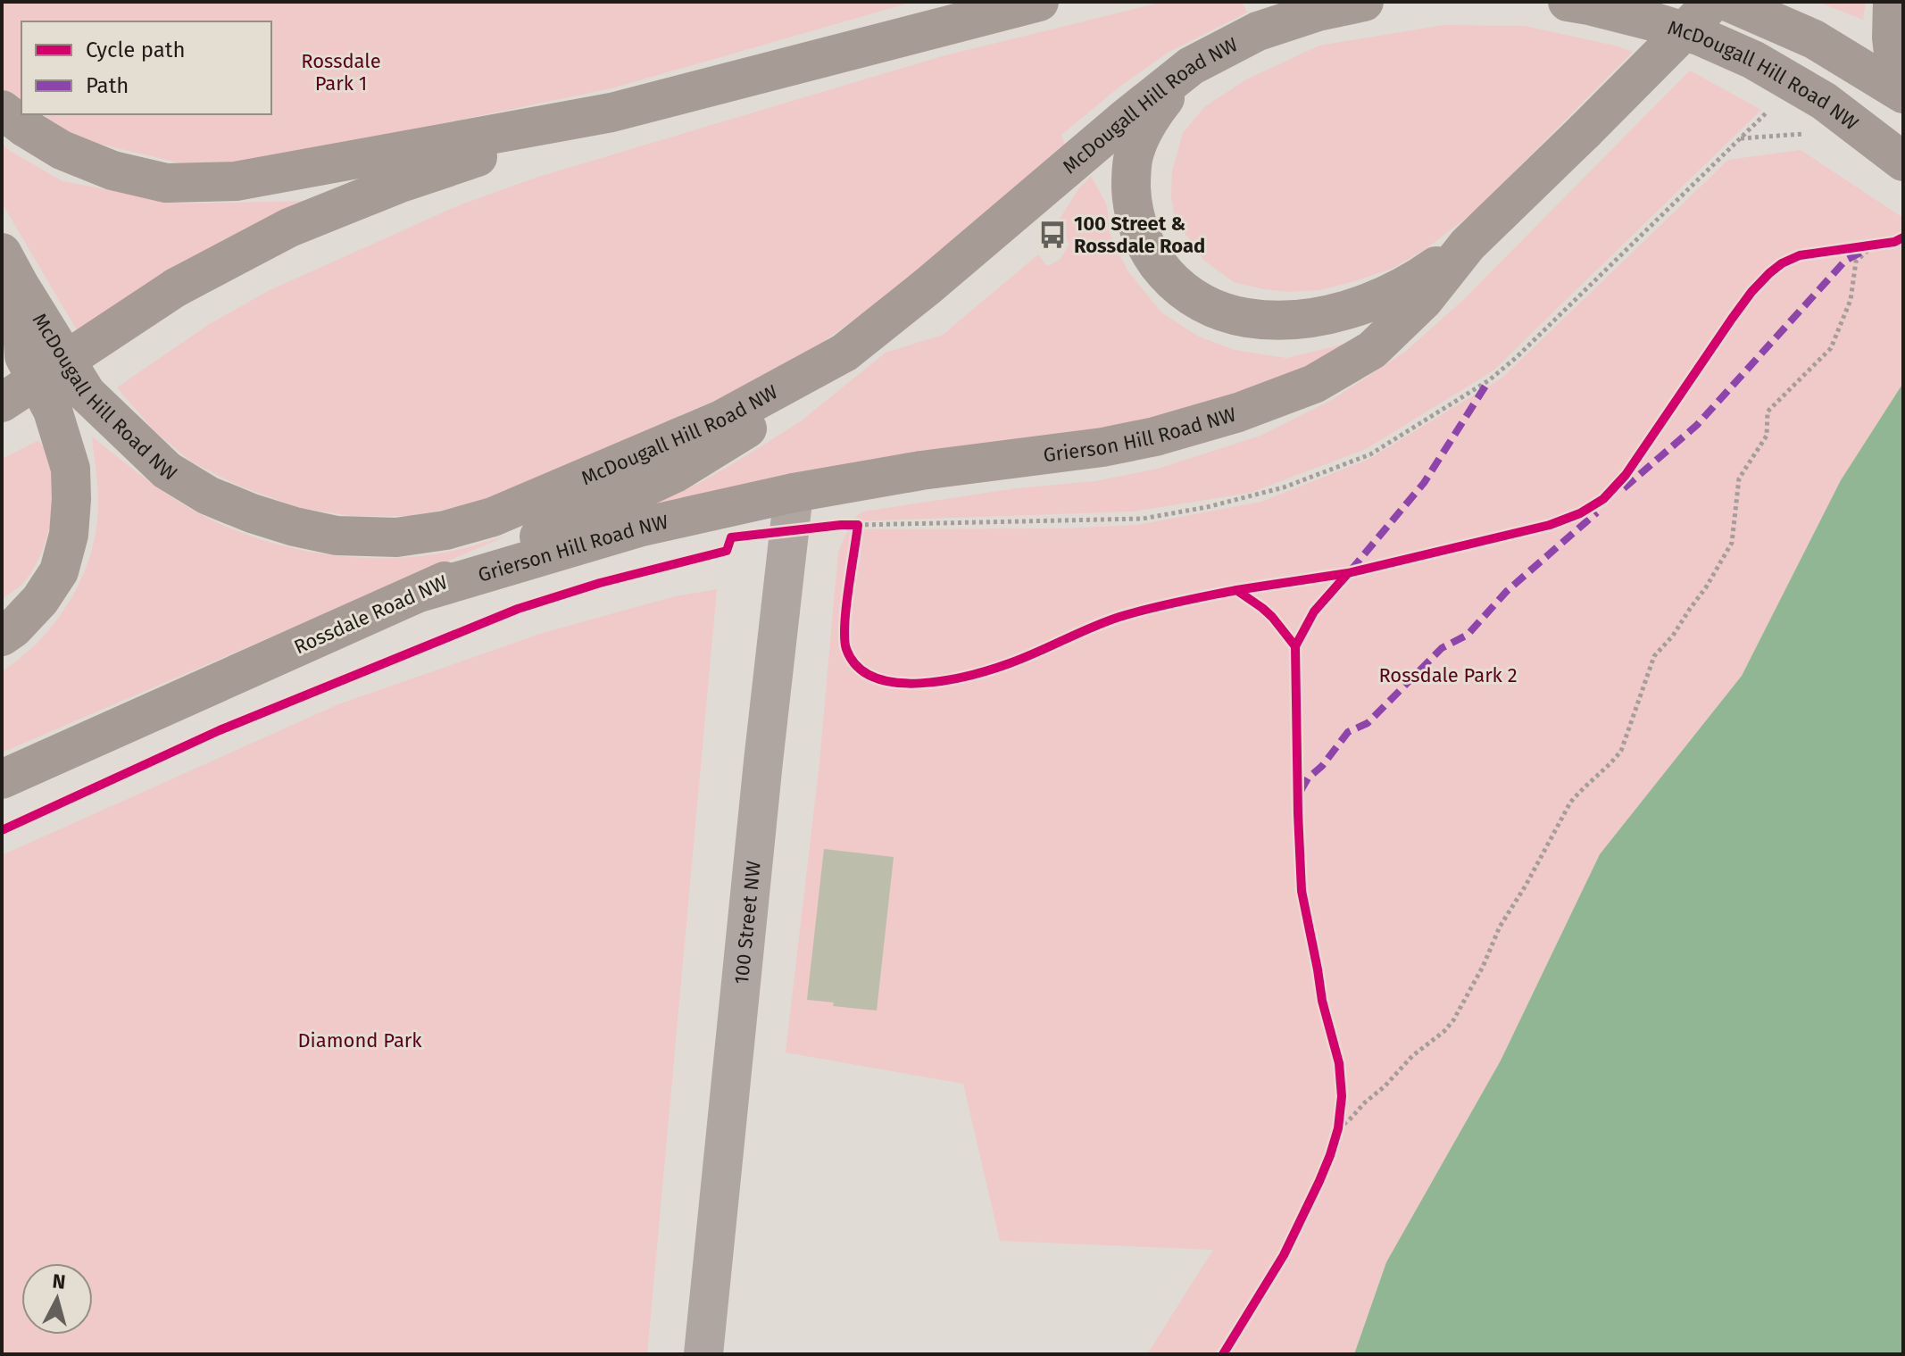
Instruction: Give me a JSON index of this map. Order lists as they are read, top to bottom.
{
  "streets": {
    "main road": ["McDougall Hill Road NW", "Grierson Hill Road NW", "Rossdale Road NW"],
    "street": ["100 Street NW"]
  },
  "crossings": [
    ["McDougall Hill Road NW", "Rossdale Road NW"],
    ["Grierson Hill Road NW", "Rossdale Road NW"],
    ["Grierson Hill Road NW", "100 Street NW"]
  ],
  "parks": ["Rossdale Park 1", "Rossdale Park 2", "Diamond Park"],
  "places": {
    "bus stop": ["100 Street & Rossdale Road"]
  },
  "legend": ["Cycle path", "Path"],
  "north": "top"
}
